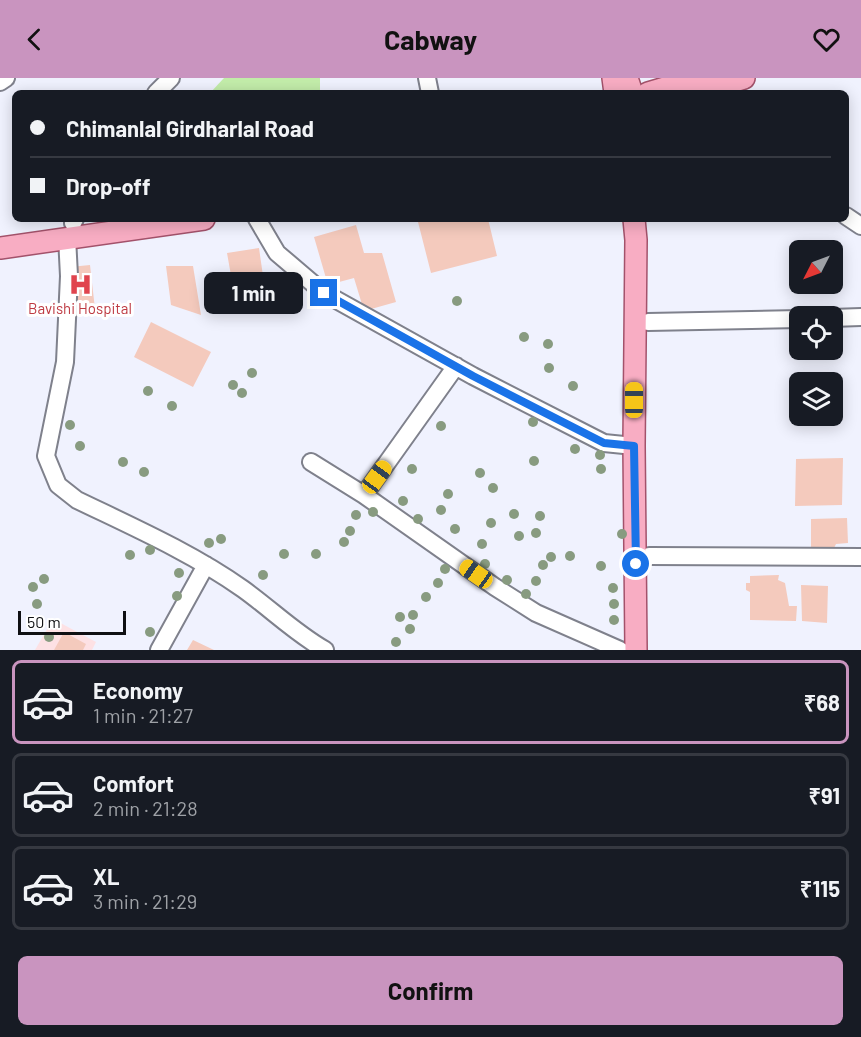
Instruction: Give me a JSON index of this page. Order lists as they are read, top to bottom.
{
  "places": {
    "hospital": ["Bavishi Hospital"]
  },
  "scale_bar": "50 m",
  "north": "bottom left",
  "page": {
    "header": "Cabway",
    "banner": ["Chimanlal Girdharlal Road", "Drop-off"],
    "bubble": "1 min",
    "scale": "50 m",
    "list": [
      {
        "name": "Economy",
        "note": "1 min · 21:27",
        "value": "₹68"
      },
      {
        "name": "Comfort",
        "note": "2 min · 21:28",
        "value": "₹91"
      },
      {
        "name": "XL",
        "note": "3 min · 21:29",
        "value": "₹115"
      }
    ],
    "buttons": "Confirm"
  }
}
